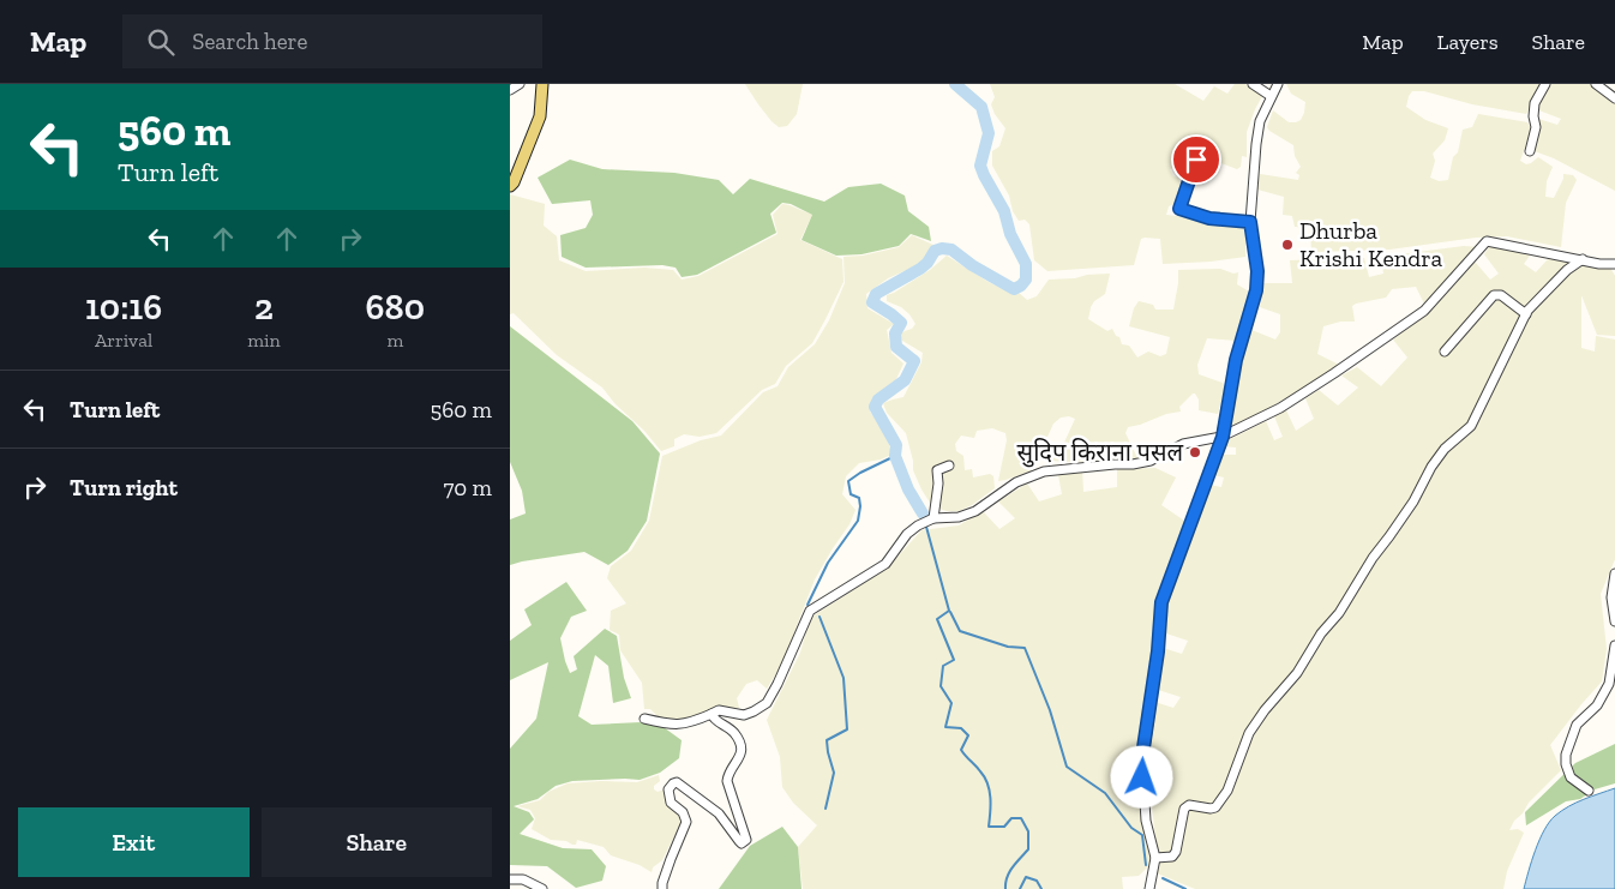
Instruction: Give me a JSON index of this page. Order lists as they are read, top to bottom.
{
  "places": ["Dhurba Krishi Kendra", "सुदिप किराना पसल"],
  "page": {
    "header": "Map",
    "search": "Search here",
    "nav": ["Map", "Layers", "Share"],
    "turn": ["560 m", "Turn left"],
    "eta": [
      "10:16",
      "Arrival",
      "2",
      "min",
      "680",
      "m"
    ],
    "list": [
      {
        "name": "Turn left",
        "value": "560 m"
      },
      {
        "name": "Turn right",
        "value": "70 m"
      }
    ],
    "buttons": ["Exit", "Share"]
  }
}
